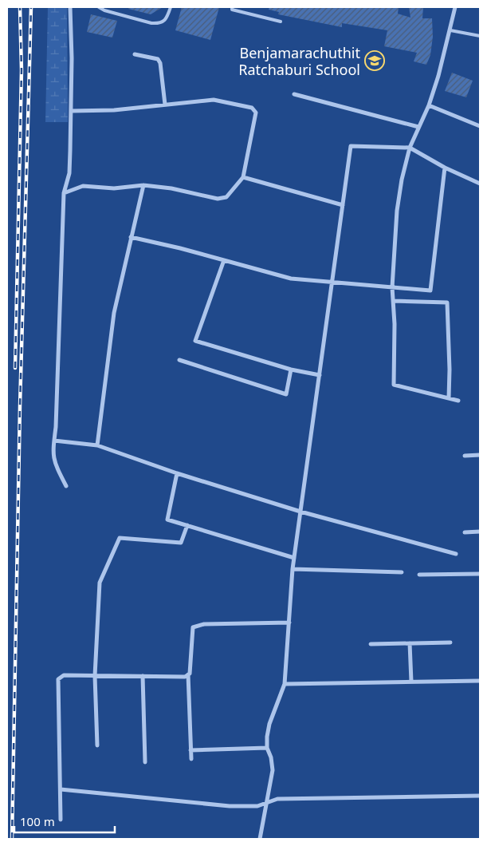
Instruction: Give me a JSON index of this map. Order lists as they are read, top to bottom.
{
  "places": {
    "school or university": ["Benjamarachuthit Ratchaburi School"]
  },
  "scale_bar": "100 m"
}
